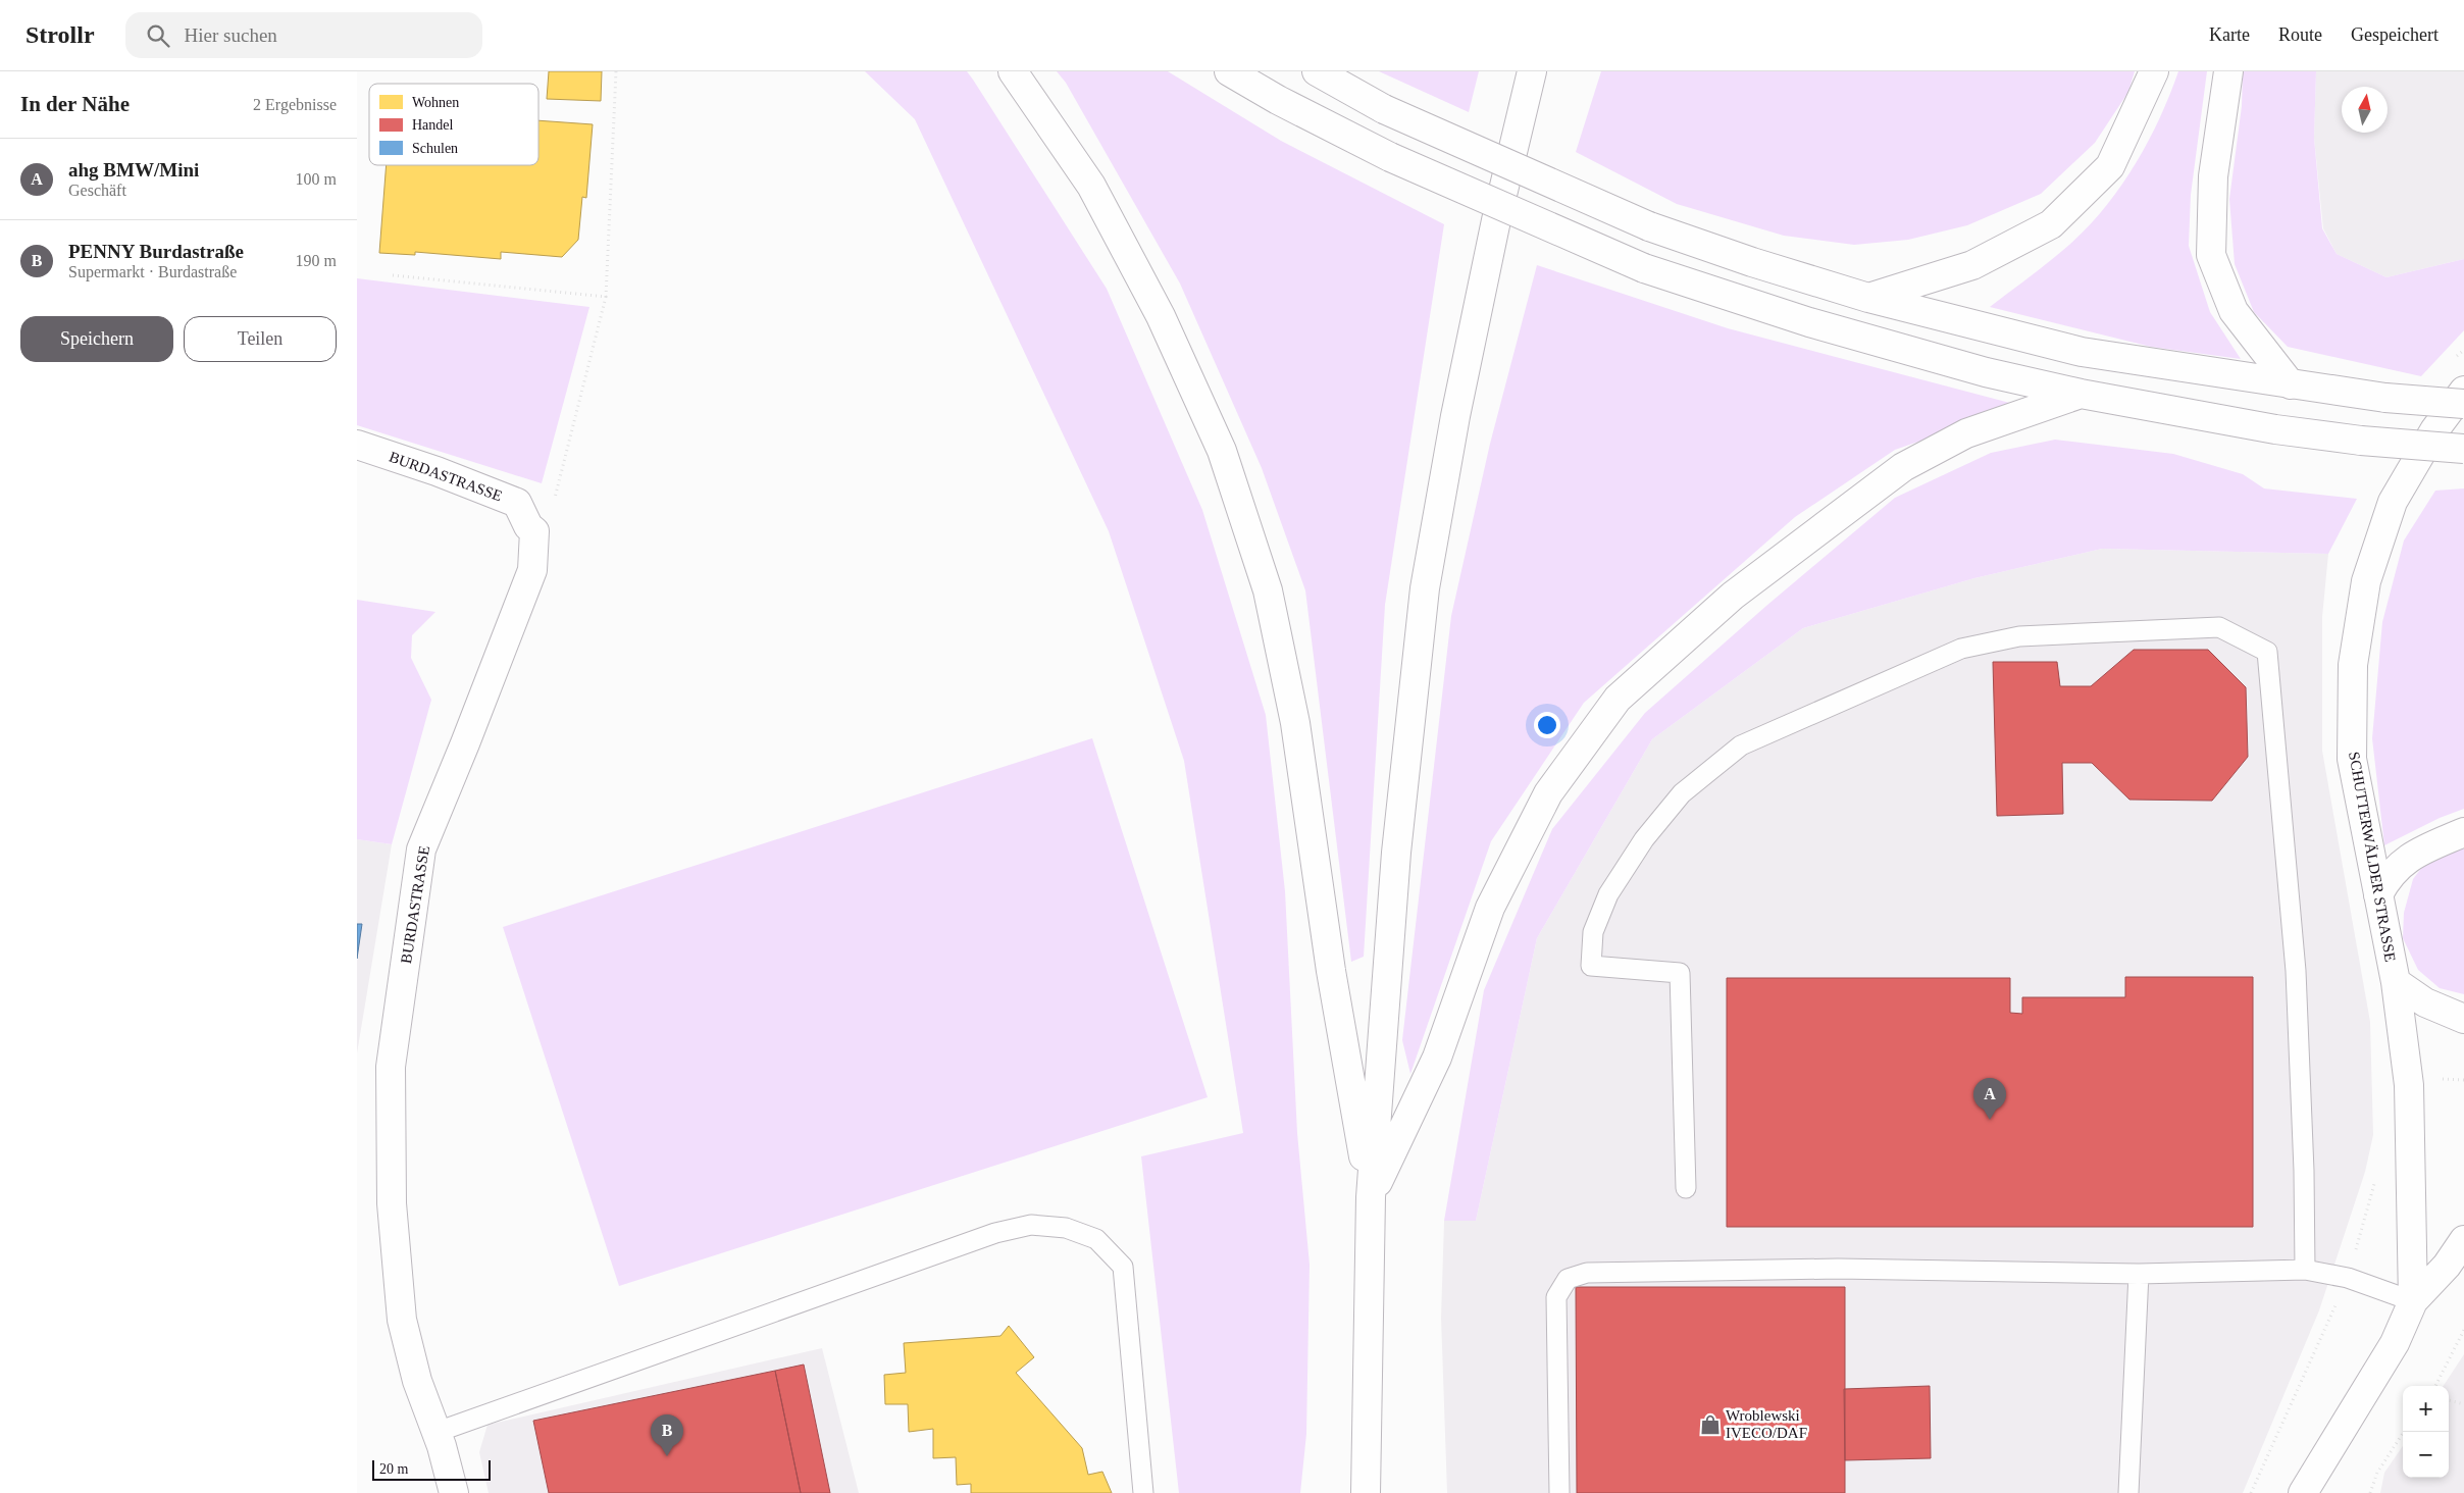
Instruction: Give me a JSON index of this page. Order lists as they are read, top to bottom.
{
  "streets": {
    "main road": ["BURDASTRASSE", "SCHUTTERWÄLDER STRASSE"]
  },
  "places": {
    "shop": ["Wroblewski IVECO/DAF"]
  },
  "legend": ["Wohnen", "Handel", "Schulen"],
  "scale_bar": "20 m",
  "north": "top",
  "page": {
    "header": "Strollr",
    "search": "Hier suchen",
    "nav": ["Karte", "Route", "Gespeichert"],
    "heading": ["In der Nähe", "2 Ergebnisse"],
    "list": [
      {
        "mark": "A",
        "name": "ahg BMW/Mini",
        "note": "Geschäft",
        "value": "100 m"
      },
      {
        "mark": "B",
        "name": "PENNY Burdastraße",
        "note": "Supermarkt · Burdastraße",
        "value": "190 m"
      }
    ],
    "buttons": ["Speichern", "Teilen"],
    "pins": ["A", "B"],
    "map_buttons": ["+", "−"],
    "scale": "20 m"
  }
}
